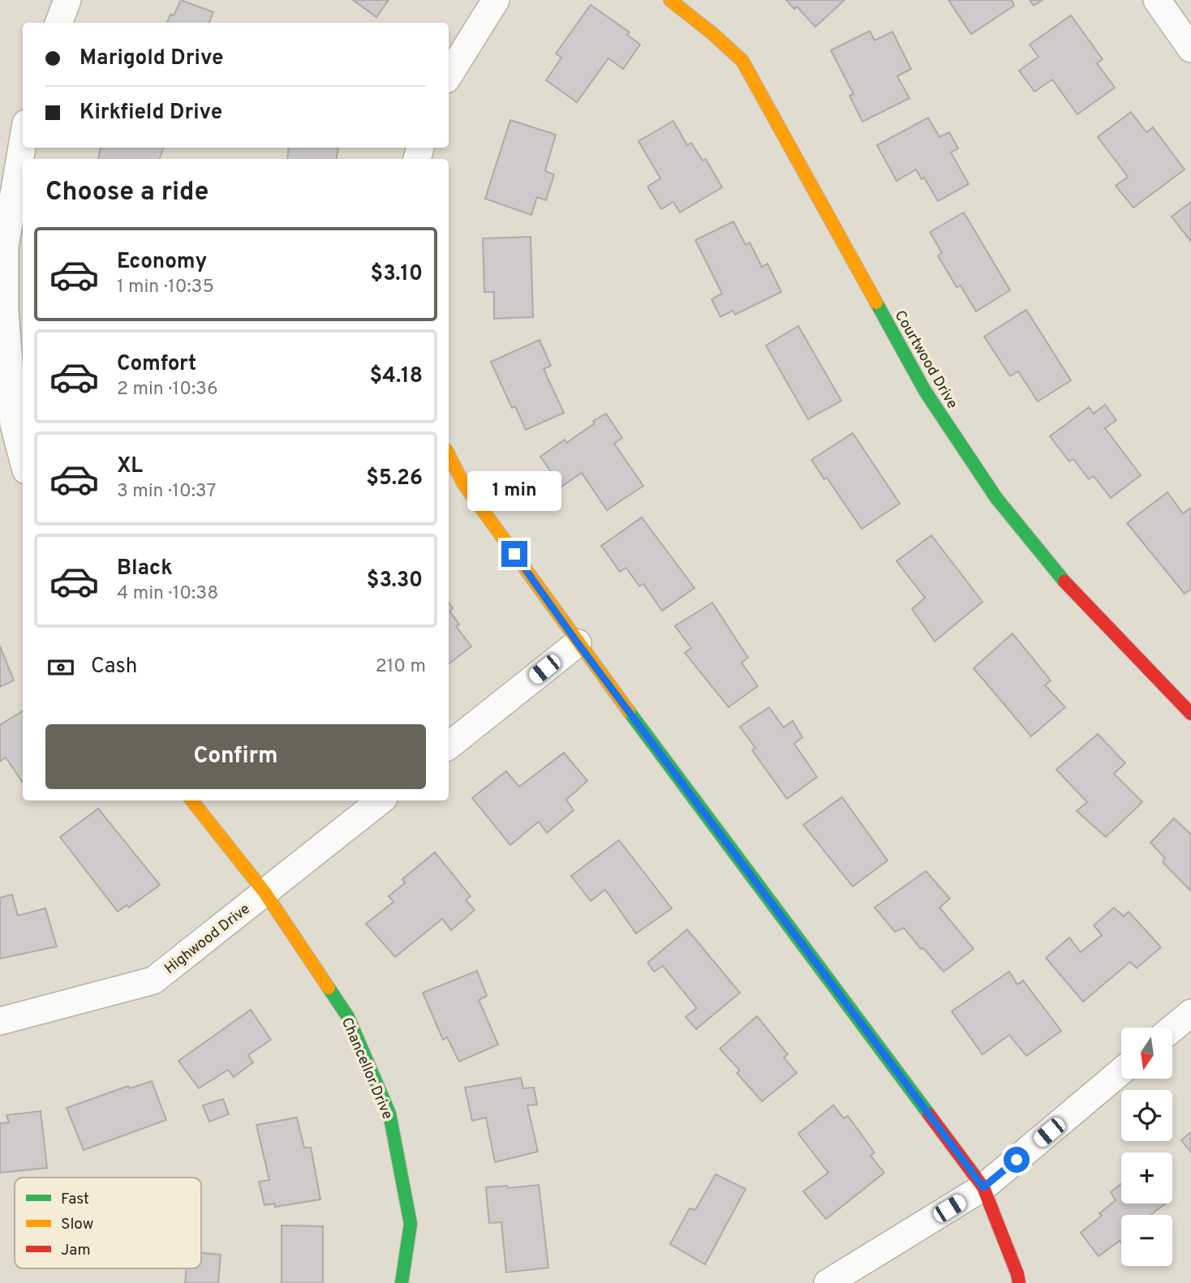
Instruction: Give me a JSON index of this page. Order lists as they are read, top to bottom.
{
  "streets": {
    "street": ["Courtwood Drive", "Highwood Drive", "Chancellor Drive"]
  },
  "crossings": [
    ["Highwood Drive", "Chancellor Drive"]
  ],
  "legend": ["Fast", "Slow", "Jam"],
  "north": "bottom",
  "page": {
    "banner": ["Marigold Drive", "Kirkfield Drive"],
    "heading": "Choose a ride",
    "list": [
      {
        "name": "Economy",
        "note": "1 min · 10:35",
        "value": "$3.10"
      },
      {
        "name": "Comfort",
        "note": "2 min · 10:36",
        "value": "$4.18"
      },
      {
        "name": "XL",
        "note": "3 min · 10:37",
        "value": "$5.26"
      },
      {
        "name": "Black",
        "note": "4 min · 10:38",
        "value": "$3.30"
      }
    ],
    "bubble": "1 min",
    "pay": ["Cash", "210 m"],
    "buttons": "Confirm",
    "map_buttons": ["+", "−"]
  }
}
